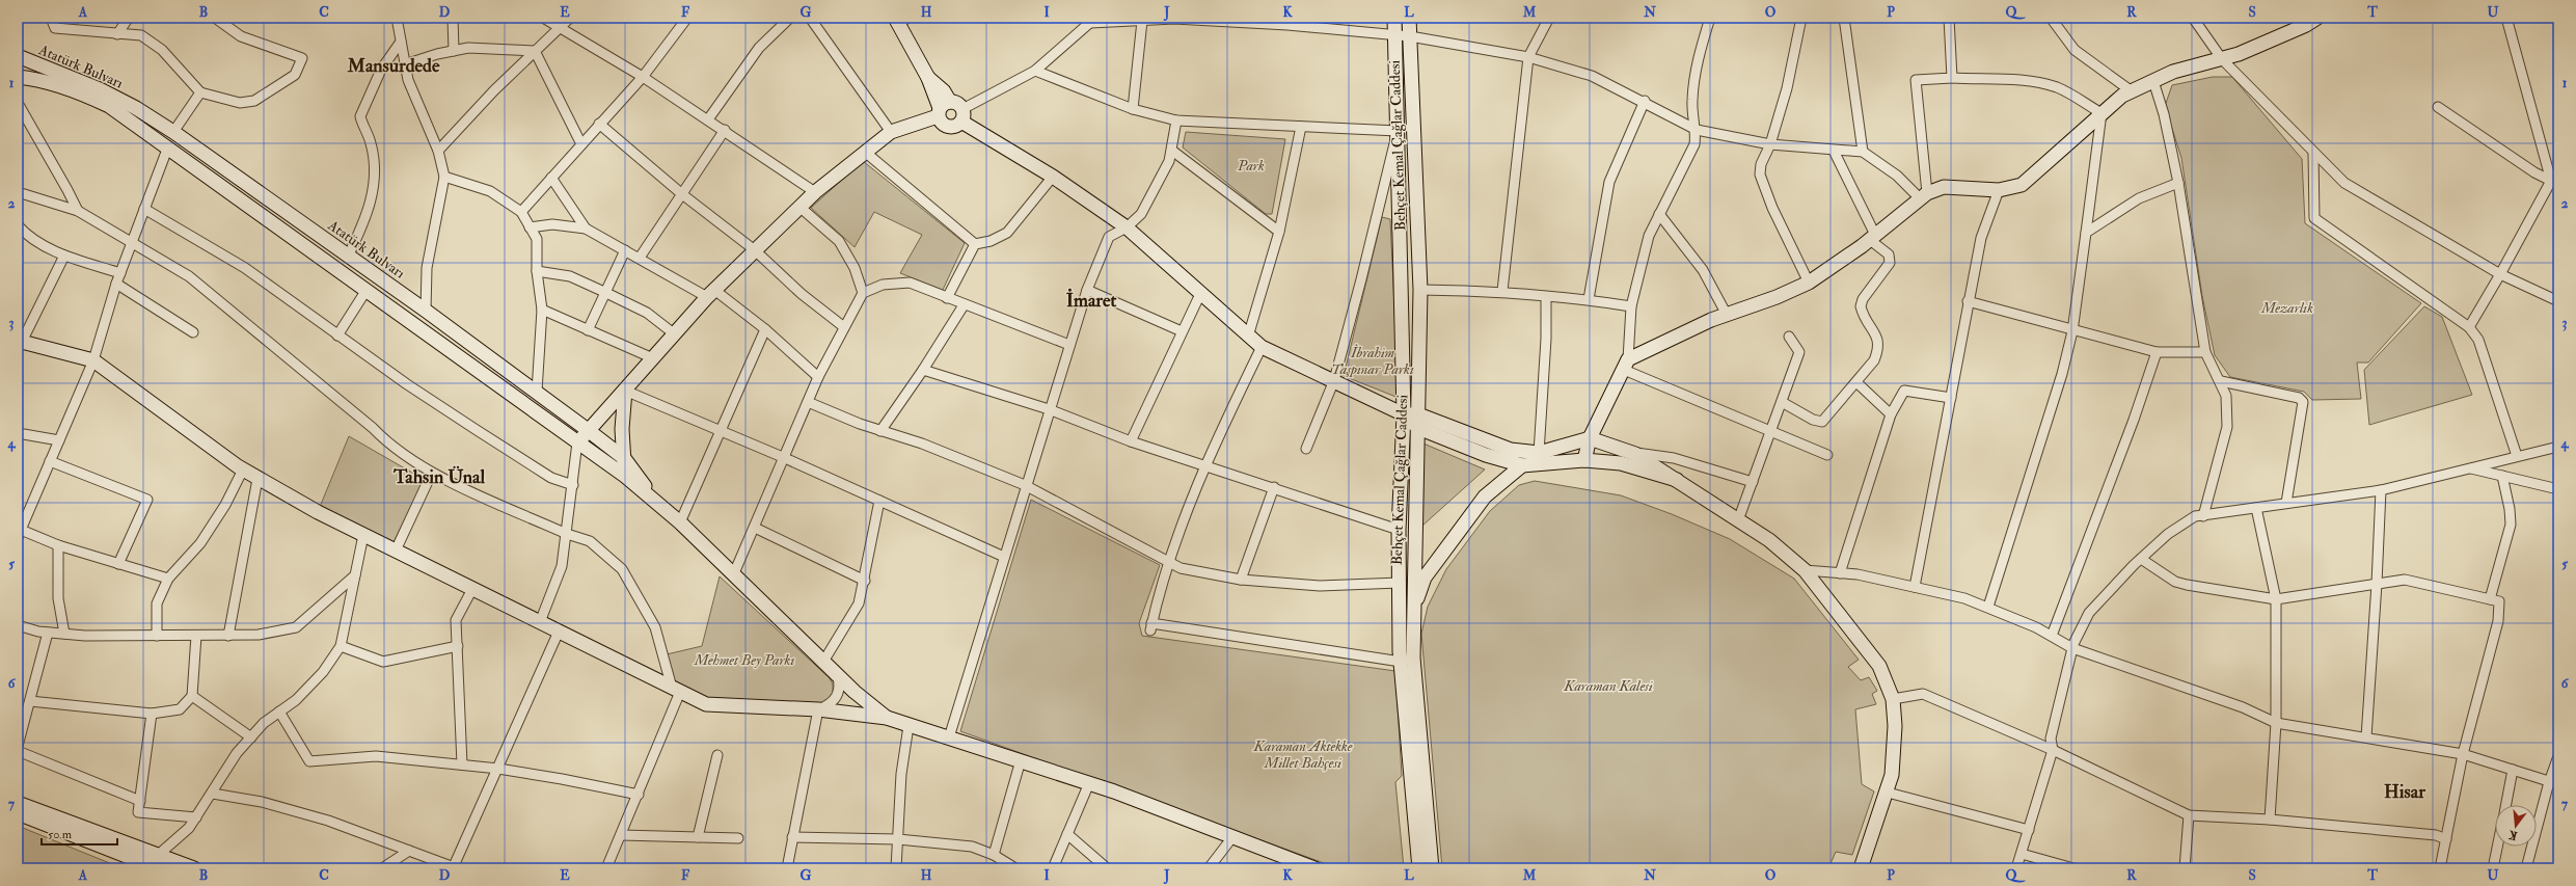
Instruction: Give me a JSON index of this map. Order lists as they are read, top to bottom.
{
  "streets": {
    "main road": ["Atatürk Bulvarı", "Behçet Kemal Çağlar Caddesi"]
  },
  "districts": [
    "Mansurdede",
    "İmaret",
    "Tahsin Ünal",
    "Hisar"
  ],
  "parks": [
    "Park",
    "Mezarlık",
    "İbrahim Taşpınar Parkı",
    "Mehmet Bey Parkı",
    "Karaman Kalesi",
    "Karaman Aktekke Millet Bahçesi"
  ],
  "scale_bar": "50 m",
  "north": "bottom",
  "grid": {
    "columns": [
      "A",
      "B",
      "C",
      "D",
      "E",
      "F",
      "G",
      "H",
      "I",
      "J",
      "K",
      "L",
      "M",
      "N",
      "O",
      "P",
      "Q",
      "R",
      "S",
      "T",
      "U"
    ],
    "rows": [
      "1",
      "2",
      "3",
      "4",
      "5",
      "6",
      "7"
    ]
  }
}
